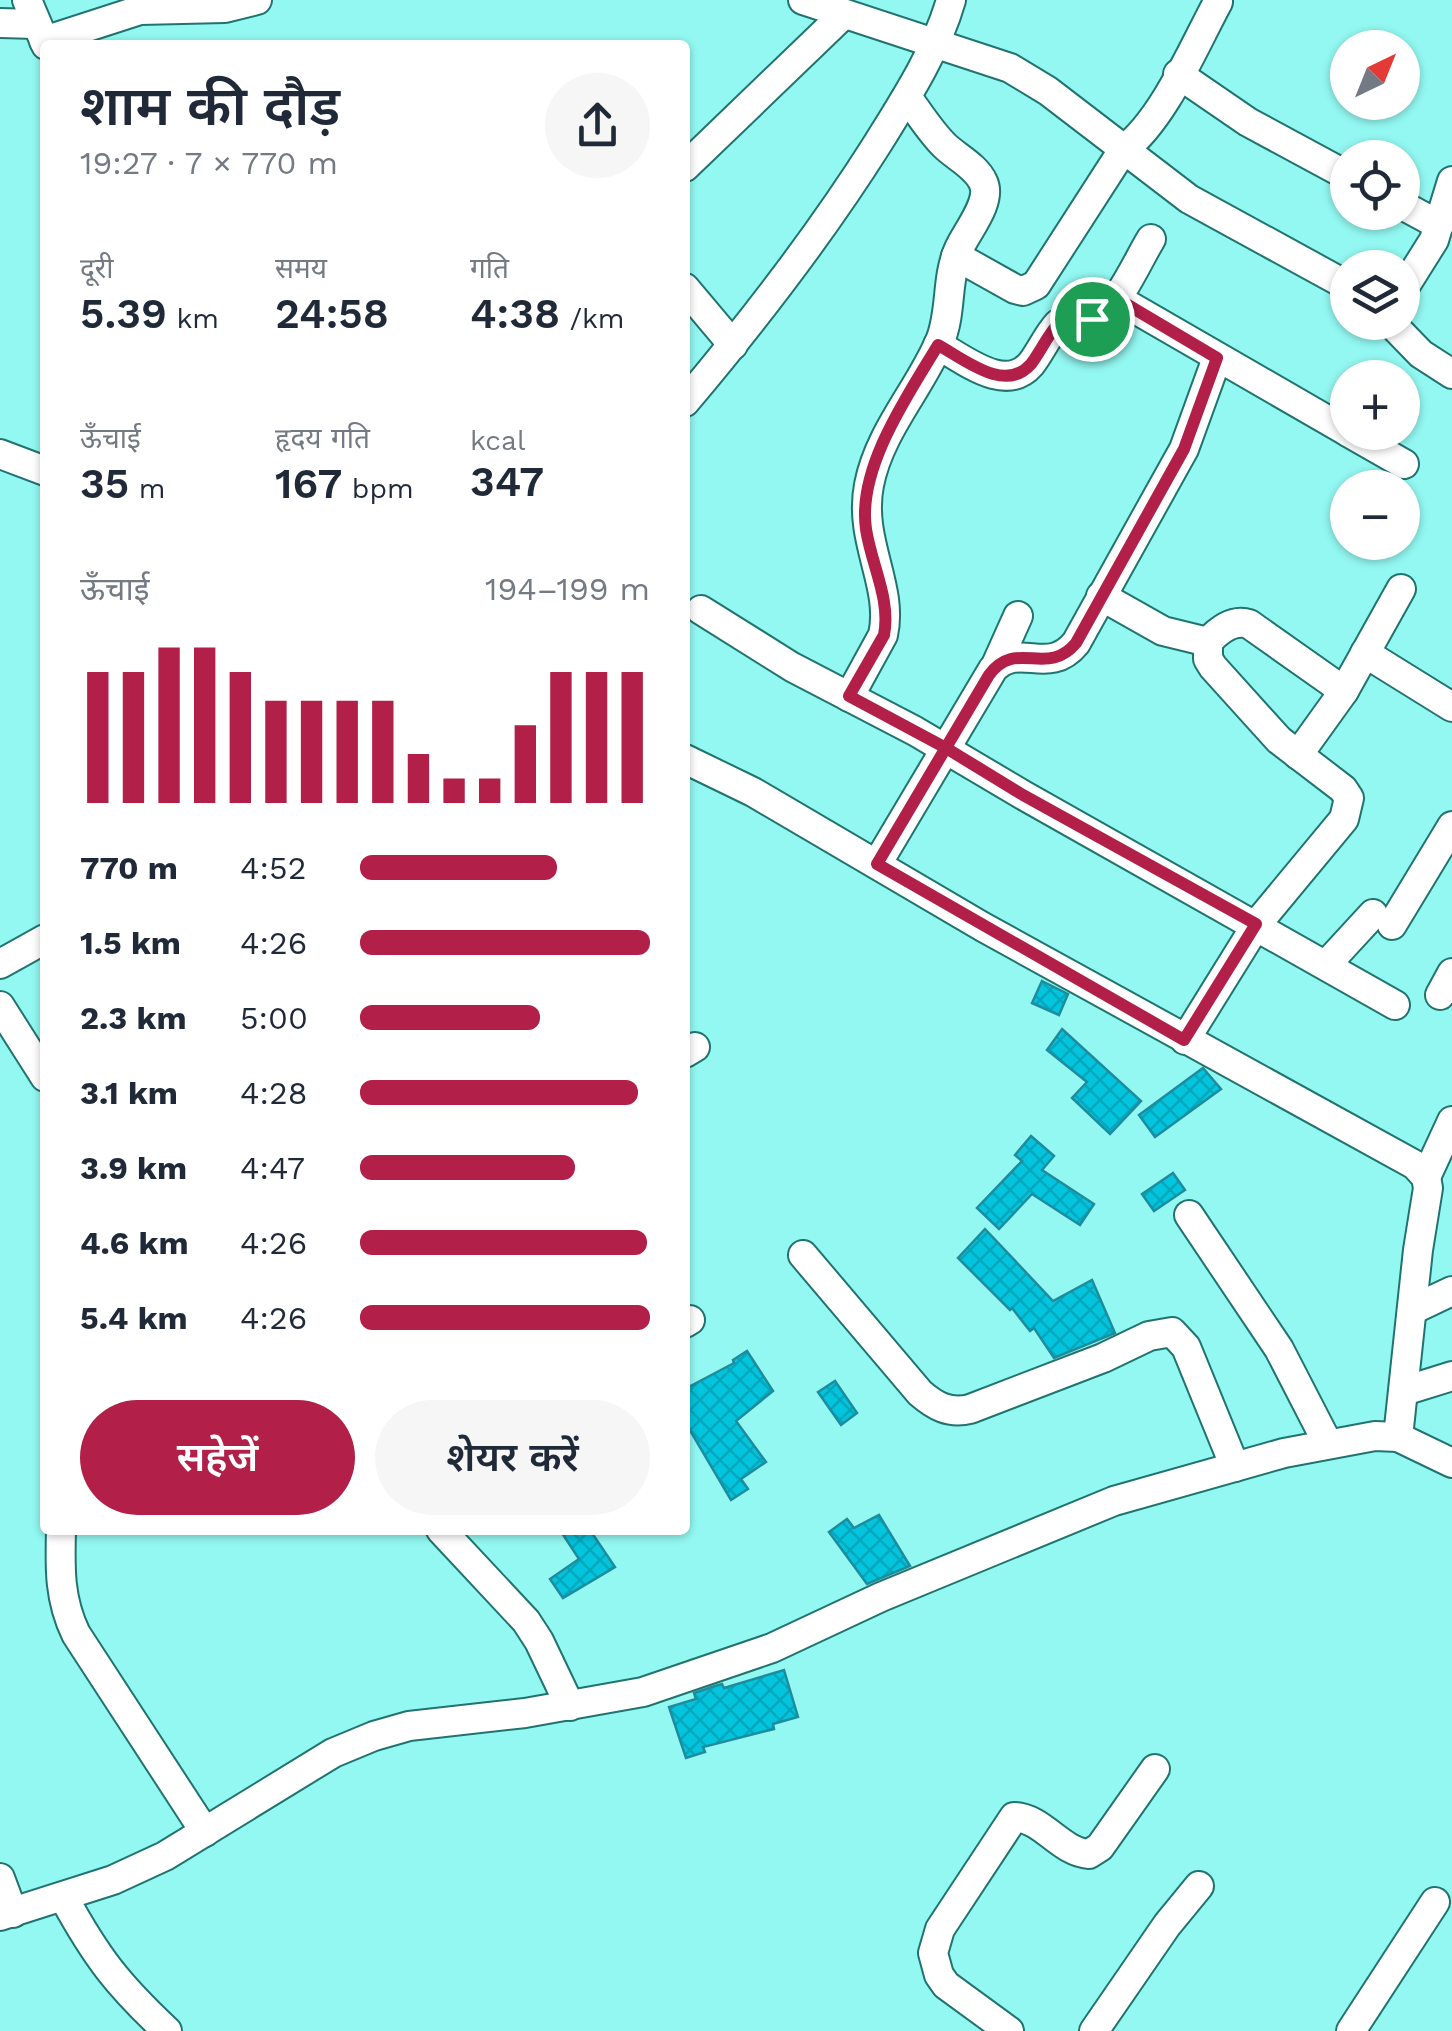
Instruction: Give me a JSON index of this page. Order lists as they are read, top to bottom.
{
  "north": "top right",
  "page": {
    "map_buttons": ["+", "−"],
    "heading": ["शाम की दौड़", "19:27 · 7 × 770 m"],
    "stats": [
      ["दूरी", "5.39 km"],
      ["समय", "24:58"],
      ["गति", "4:38 /km"],
      ["ऊँचाई", "35 m"],
      ["हृदय गति", "167 bpm"],
      ["kcal", "347"]
    ],
    "chart": ["ऊँचाई", "194–199 m"],
    "list": [
      {
        "name": "770 m",
        "note": "4:52"
      },
      {
        "name": "1.5 km",
        "note": "4:26"
      },
      {
        "name": "2.3 km",
        "note": "5:00"
      },
      {
        "name": "3.1 km",
        "note": "4:28"
      },
      {
        "name": "3.9 km",
        "note": "4:47"
      },
      {
        "name": "4.6 km",
        "note": "4:26"
      },
      {
        "name": "5.4 km",
        "note": "4:26"
      }
    ],
    "buttons": ["सहेजें", "शेयर करें"]
  }
}
